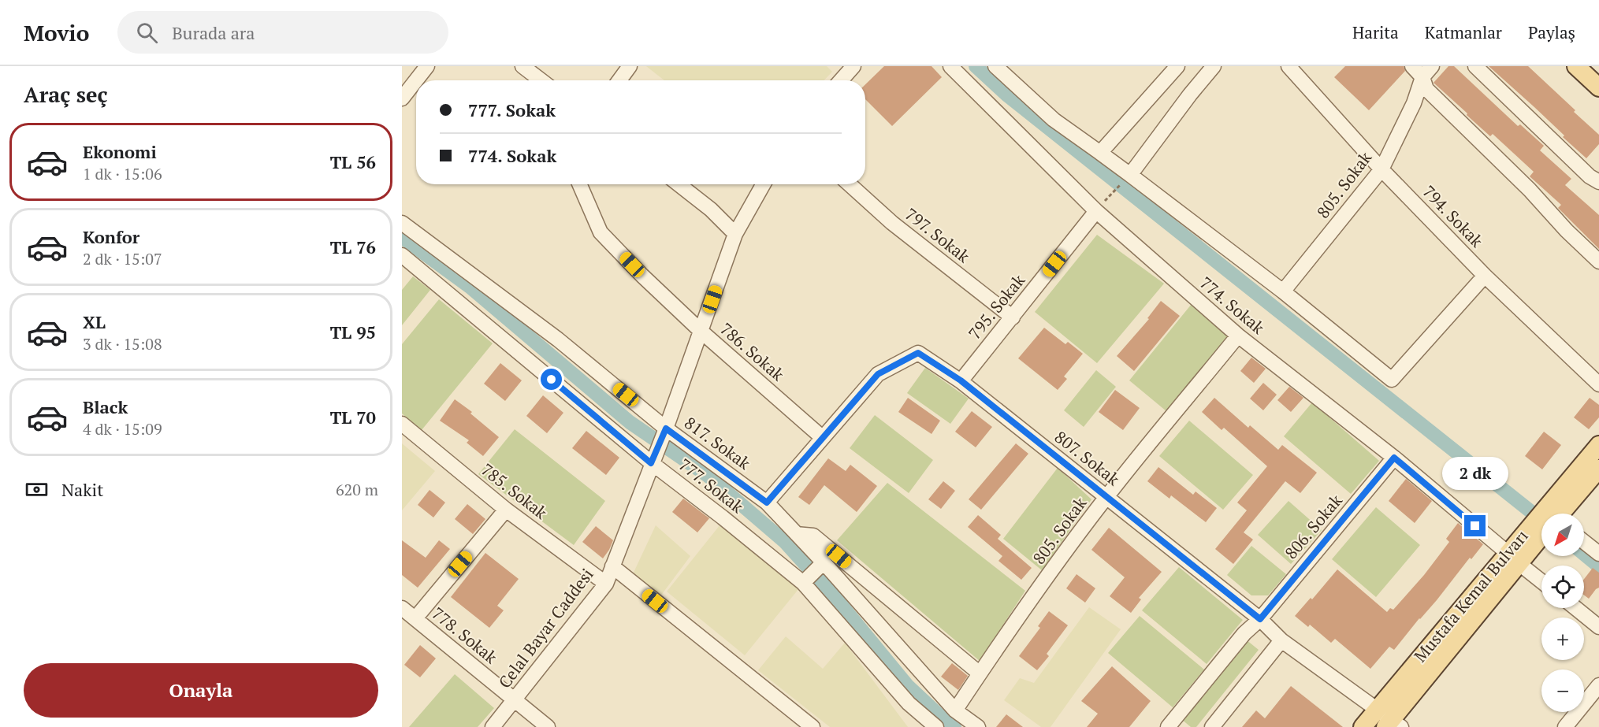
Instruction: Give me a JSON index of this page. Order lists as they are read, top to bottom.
{
  "streets": {
    "main road": ["Mustafa Kemal Bulvarı"],
    "street": [
      "805. Sokak",
      "794. Sokak",
      "797. Sokak",
      "774. Sokak",
      "795. Sokak",
      "786. Sokak",
      "817. Sokak",
      "807. Sokak",
      "777. Sokak",
      "785. Sokak",
      "806. Sokak",
      "Celal Bayar Caddesi",
      "778. Sokak"
    ]
  },
  "crossings": [
    ["805. Sokak", "794. Sokak"],
    ["805. Sokak", "774. Sokak"],
    ["805. Sokak", "817. Sokak"],
    ["805. Sokak", "807. Sokak"],
    ["797. Sokak", "795. Sokak"],
    ["774. Sokak", "795. Sokak"],
    ["774. Sokak", "806. Sokak"],
    ["774. Sokak", "Mustafa Kemal Bulvarı"],
    ["795. Sokak", "807. Sokak"],
    ["786. Sokak", "807. Sokak"],
    ["786. Sokak", "Celal Bayar Caddesi"],
    ["817. Sokak", "807. Sokak"],
    ["817. Sokak", "Celal Bayar Caddesi"],
    ["807. Sokak", "806. Sokak"],
    ["807. Sokak", "Mustafa Kemal Bulvarı"],
    ["777. Sokak", "Celal Bayar Caddesi"],
    ["785. Sokak", "Celal Bayar Caddesi"],
    ["Celal Bayar Caddesi", "778. Sokak"]
  ],
  "north": "bottom left",
  "page": {
    "header": "Movio",
    "search": "Burada ara",
    "nav": ["Harita", "Katmanlar", "Paylaş"],
    "heading": "Araç seç",
    "banner": ["777. Sokak", "774. Sokak"],
    "list": [
      {
        "name": "Ekonomi",
        "note": "1 dk · 15:06",
        "value": "TL 56"
      },
      {
        "name": "Konfor",
        "note": "2 dk · 15:07",
        "value": "TL 76"
      },
      {
        "name": "XL",
        "note": "3 dk · 15:08",
        "value": "TL 95"
      },
      {
        "name": "Black",
        "note": "4 dk · 15:09",
        "value": "TL 70"
      }
    ],
    "bubble": "2 dk",
    "pay": ["Nakit", "620 m"],
    "map_buttons": ["+", "−"],
    "buttons": "Onayla"
  }
}
